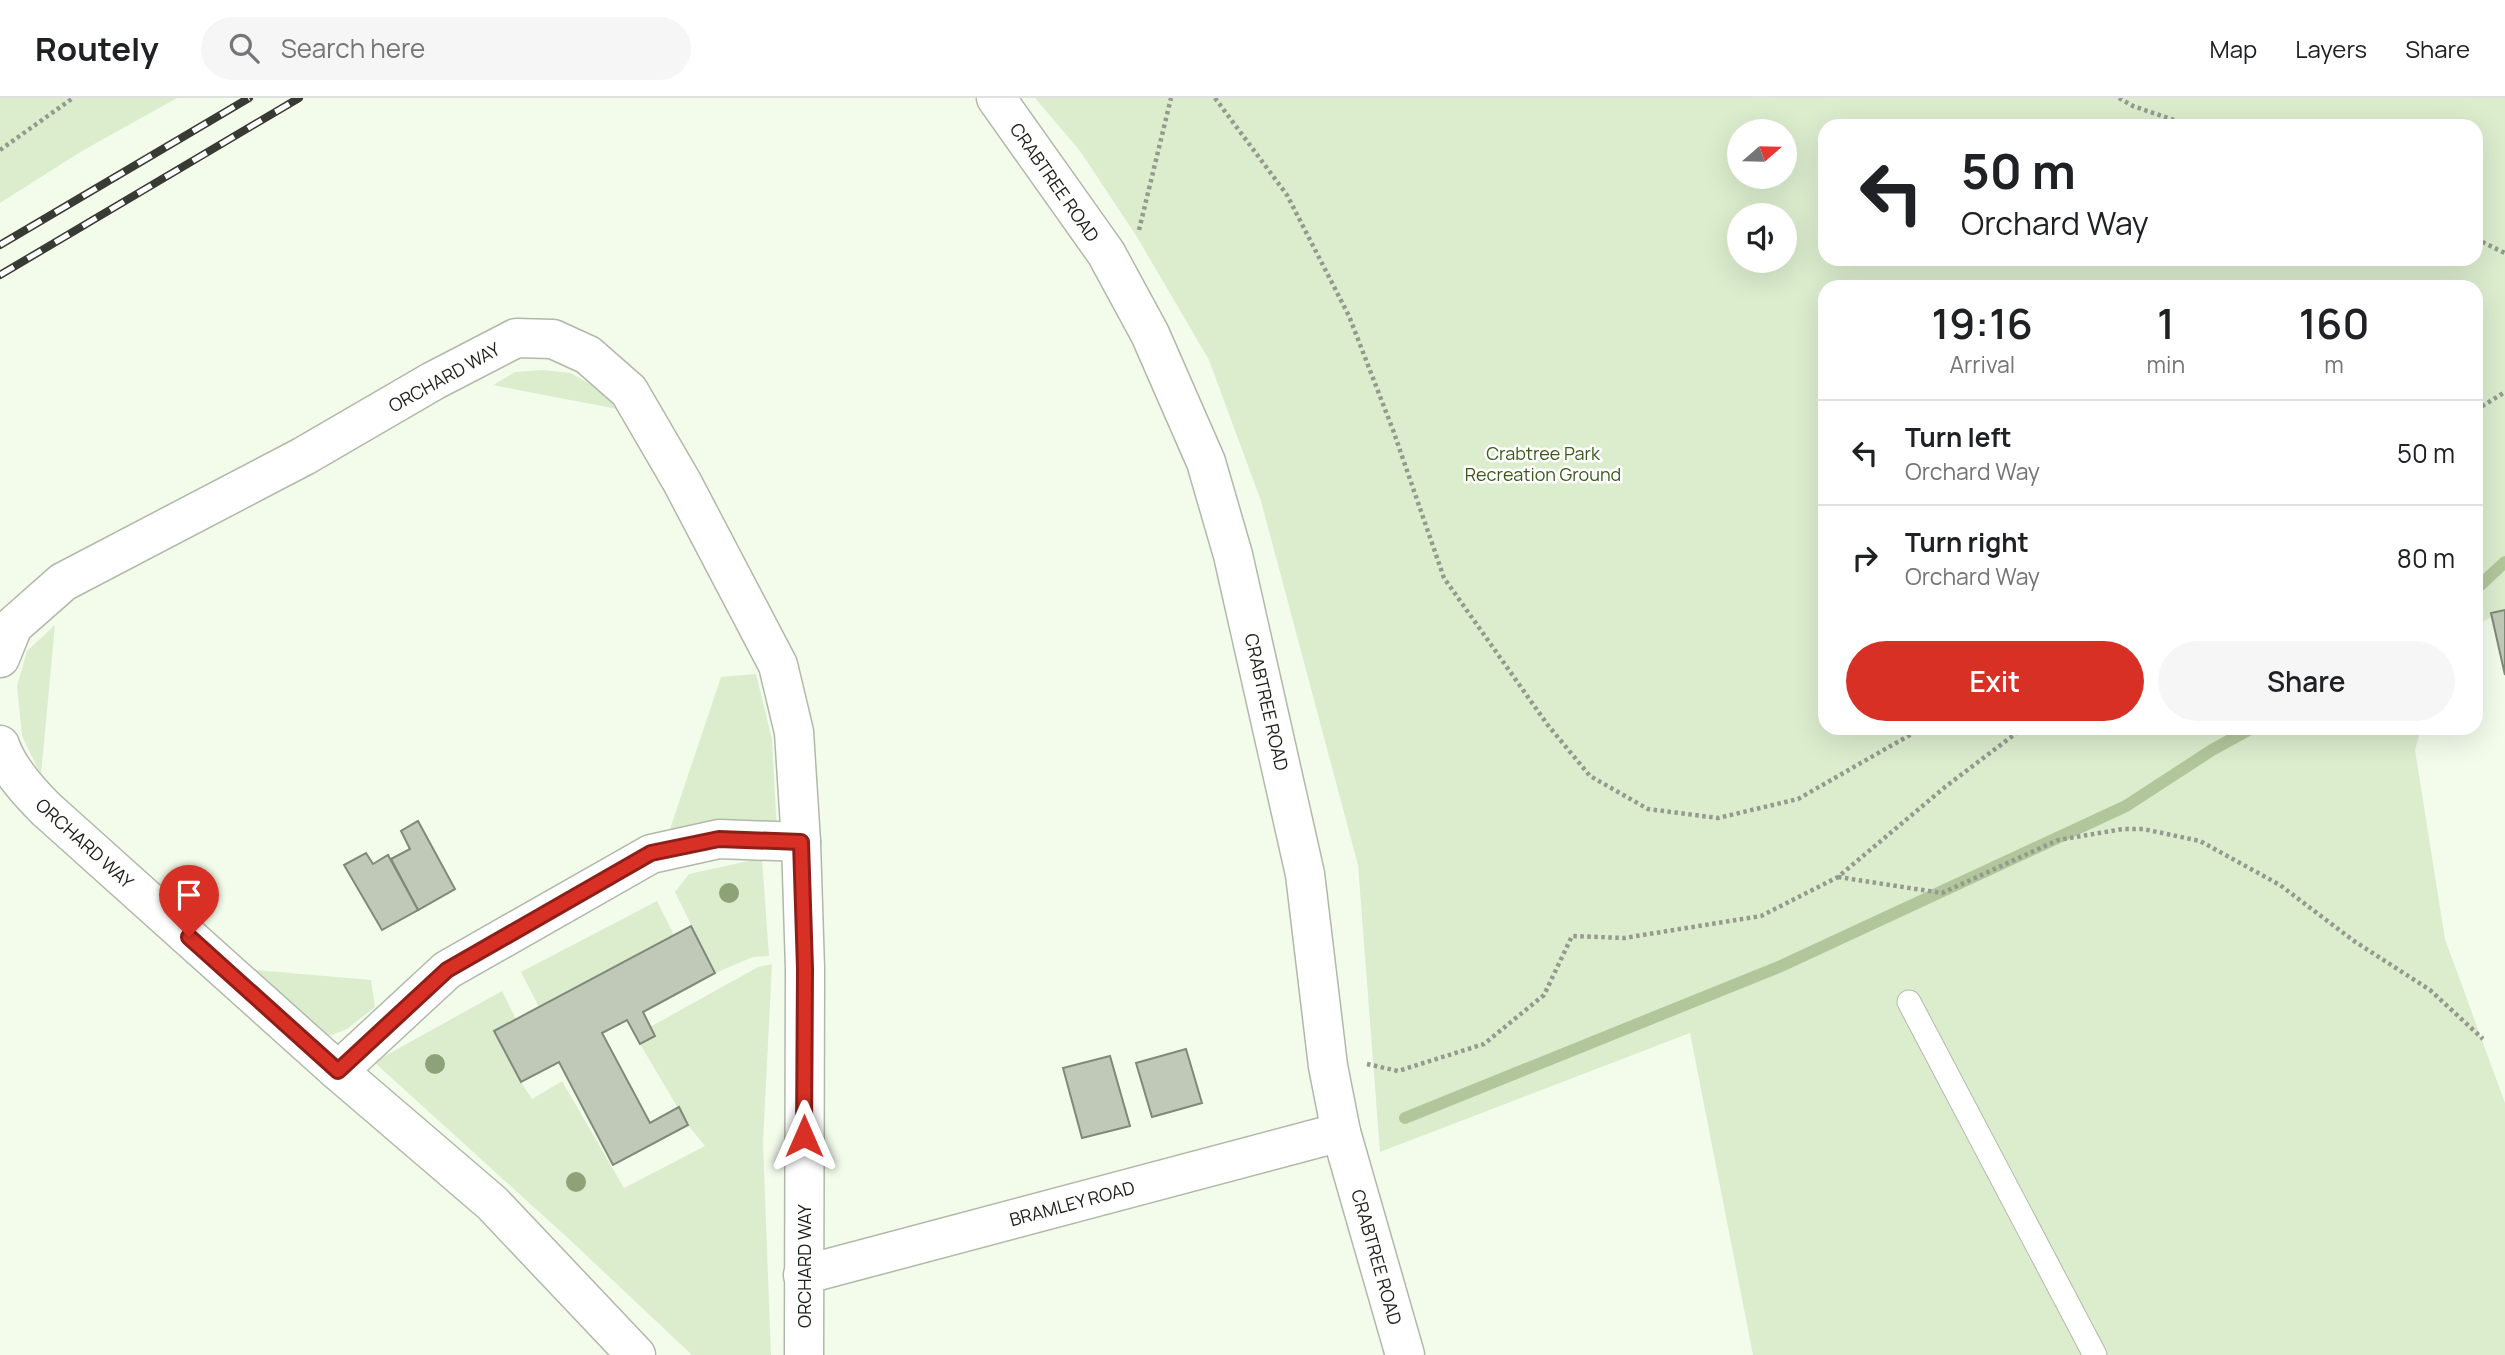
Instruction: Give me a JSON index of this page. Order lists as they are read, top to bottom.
{
  "streets": {
    "street": ["CRABTREE ROAD", "ORCHARD WAY", "BRAMLEY ROAD"]
  },
  "crossings": [
    ["CRABTREE ROAD", "BRAMLEY ROAD"],
    ["ORCHARD WAY", "BRAMLEY ROAD"]
  ],
  "parks": ["Crabtree Park Recreation Ground"],
  "north": "right",
  "page": {
    "header": "Routely",
    "search": "Search here",
    "nav": ["Map", "Layers", "Share"],
    "turn": ["50 m", "Orchard Way"],
    "eta": [
      "19:16",
      "Arrival",
      "1",
      "min",
      "160",
      "m"
    ],
    "list": [
      {
        "name": "Turn left",
        "note": "Orchard Way",
        "value": "50 m"
      },
      {
        "name": "Turn right",
        "note": "Orchard Way",
        "value": "80 m"
      }
    ],
    "buttons": ["Exit", "Share"]
  }
}
